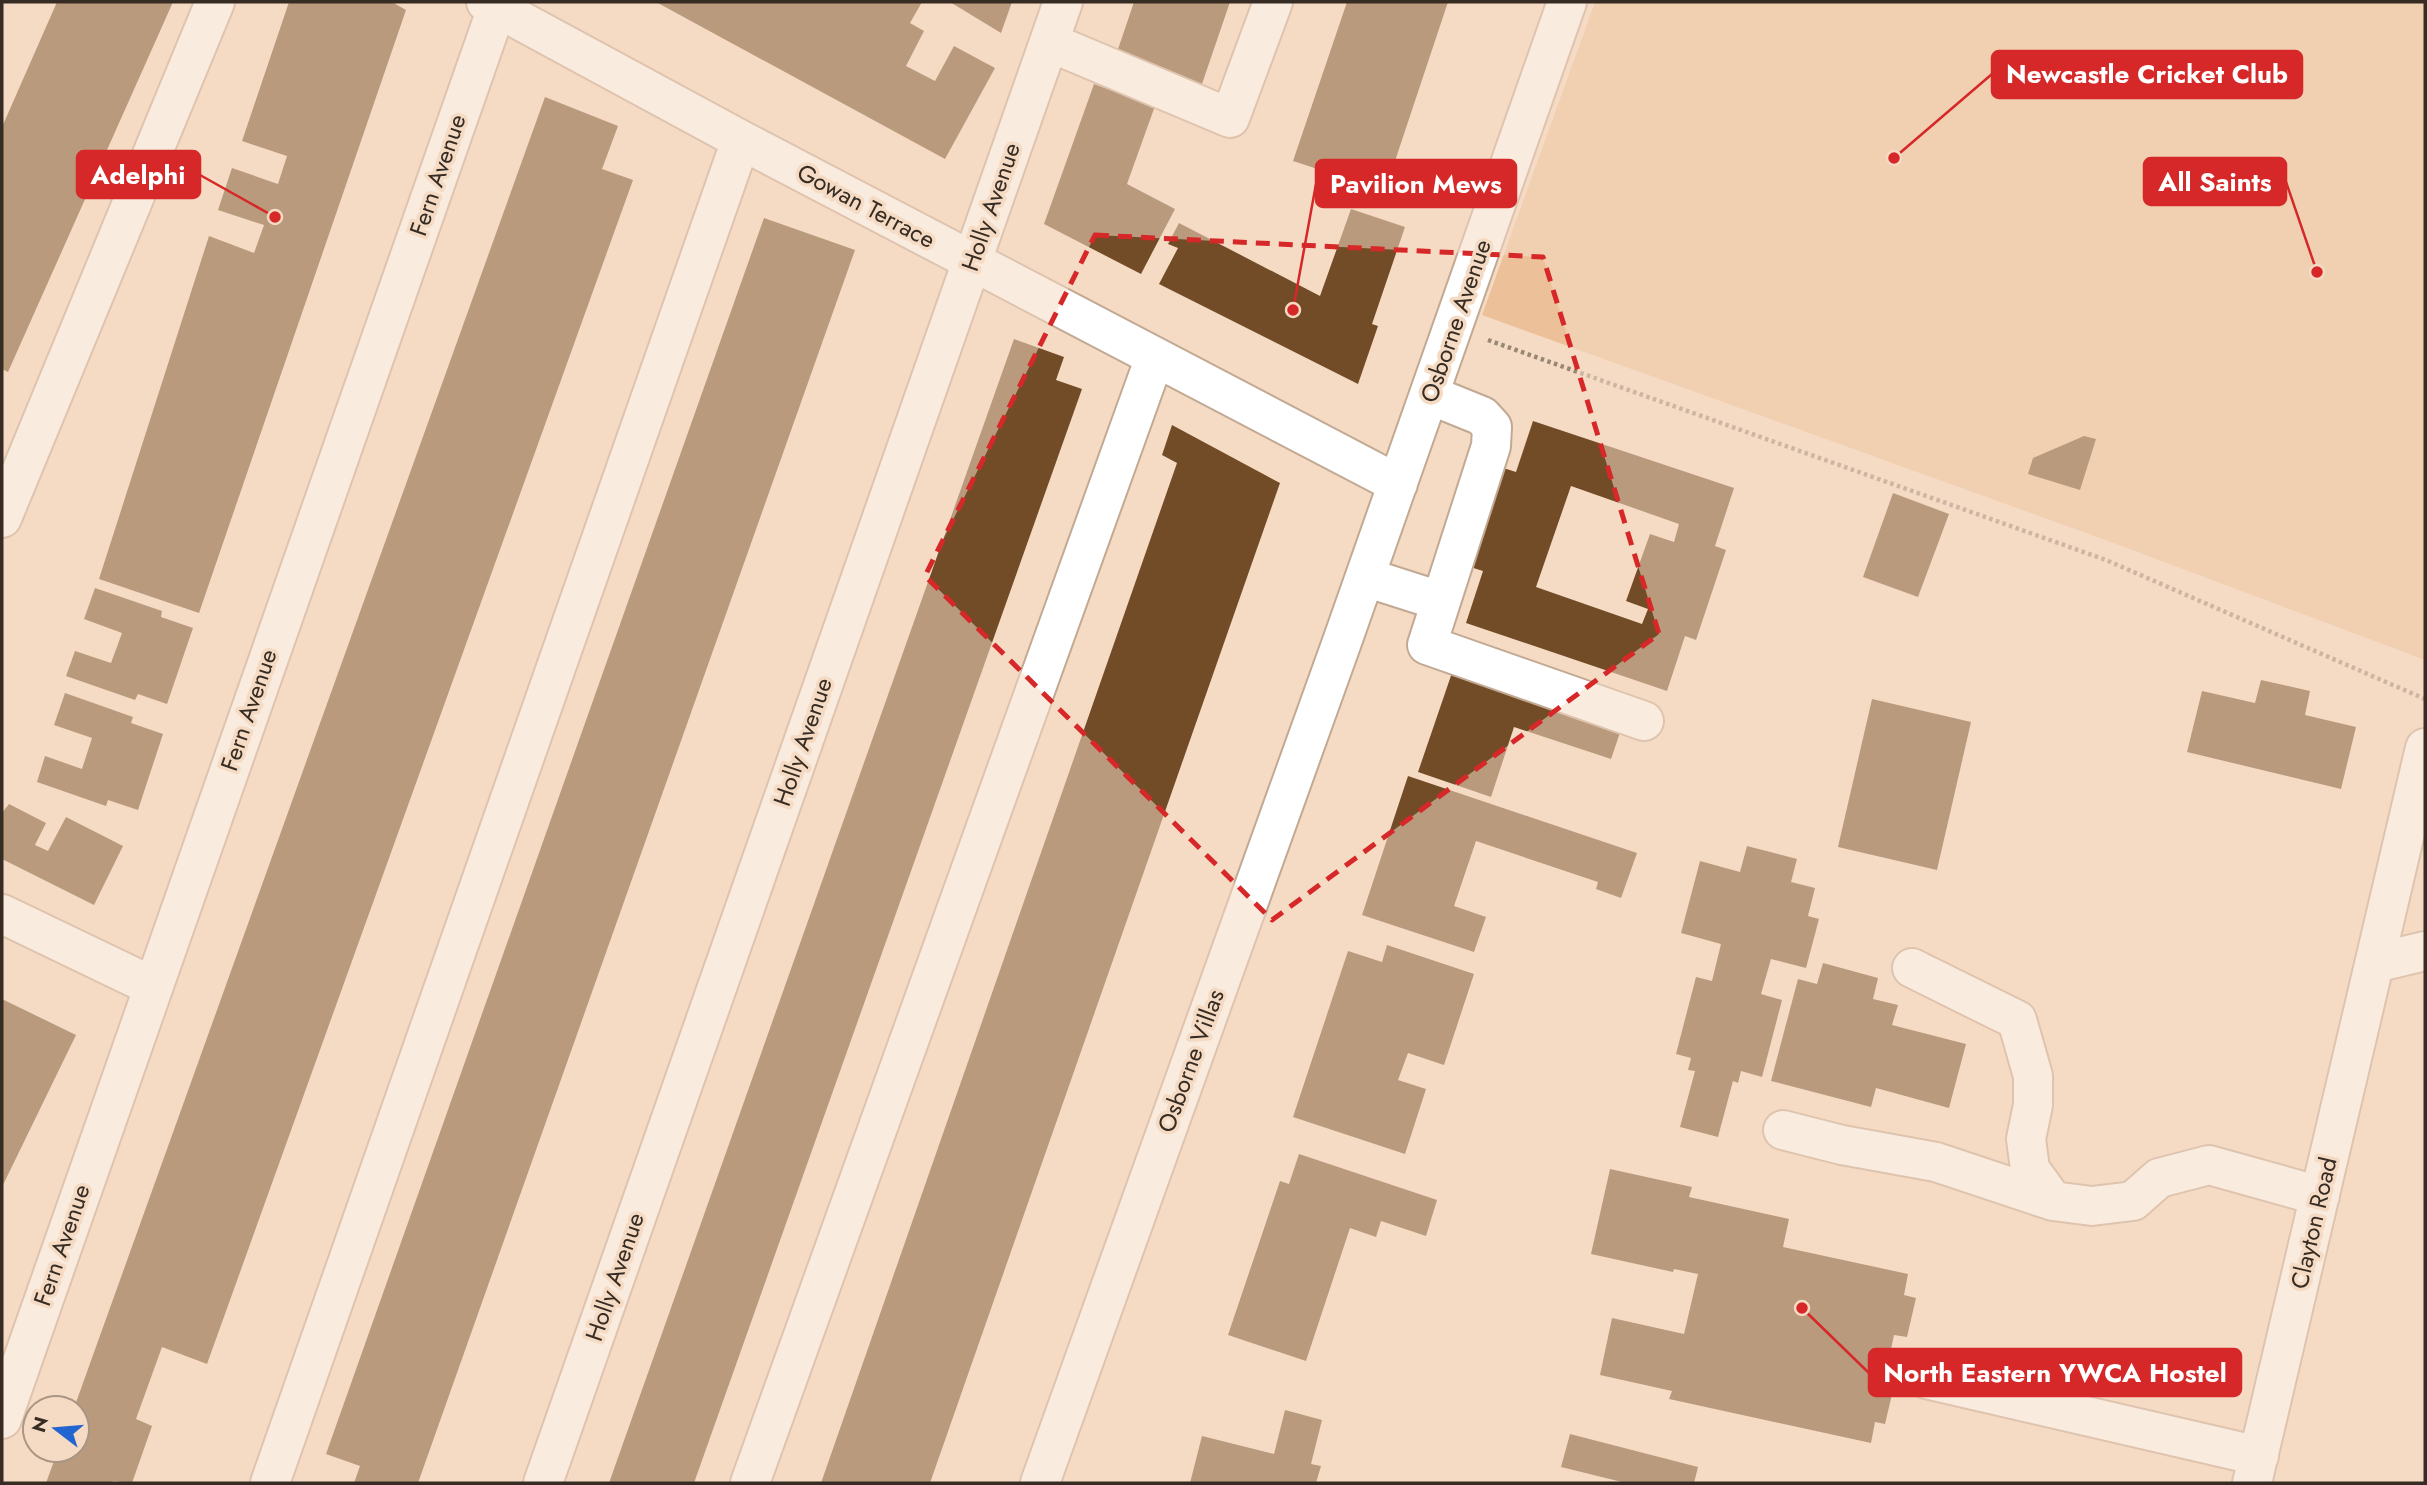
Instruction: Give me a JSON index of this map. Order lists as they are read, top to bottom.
{
  "streets": {
    "street": [
      "Fern Avenue",
      "Gowan Terrace",
      "Holly Avenue",
      "Osborne Avenue",
      "Osborne Villas",
      "Clayton Road"
    ]
  },
  "crossings": [
    ["Fern Avenue", "Gowan Terrace"],
    ["Gowan Terrace", "Holly Avenue"],
    ["Gowan Terrace", "Osborne Avenue"],
    ["Osborne Avenue", "Osborne Villas"]
  ],
  "places": [
    "Newcastle Cricket Club",
    "Adelphi",
    "All Saints",
    "Pavilion Mews",
    "North Eastern YWCA Hostel"
  ],
  "north": "left"
}
